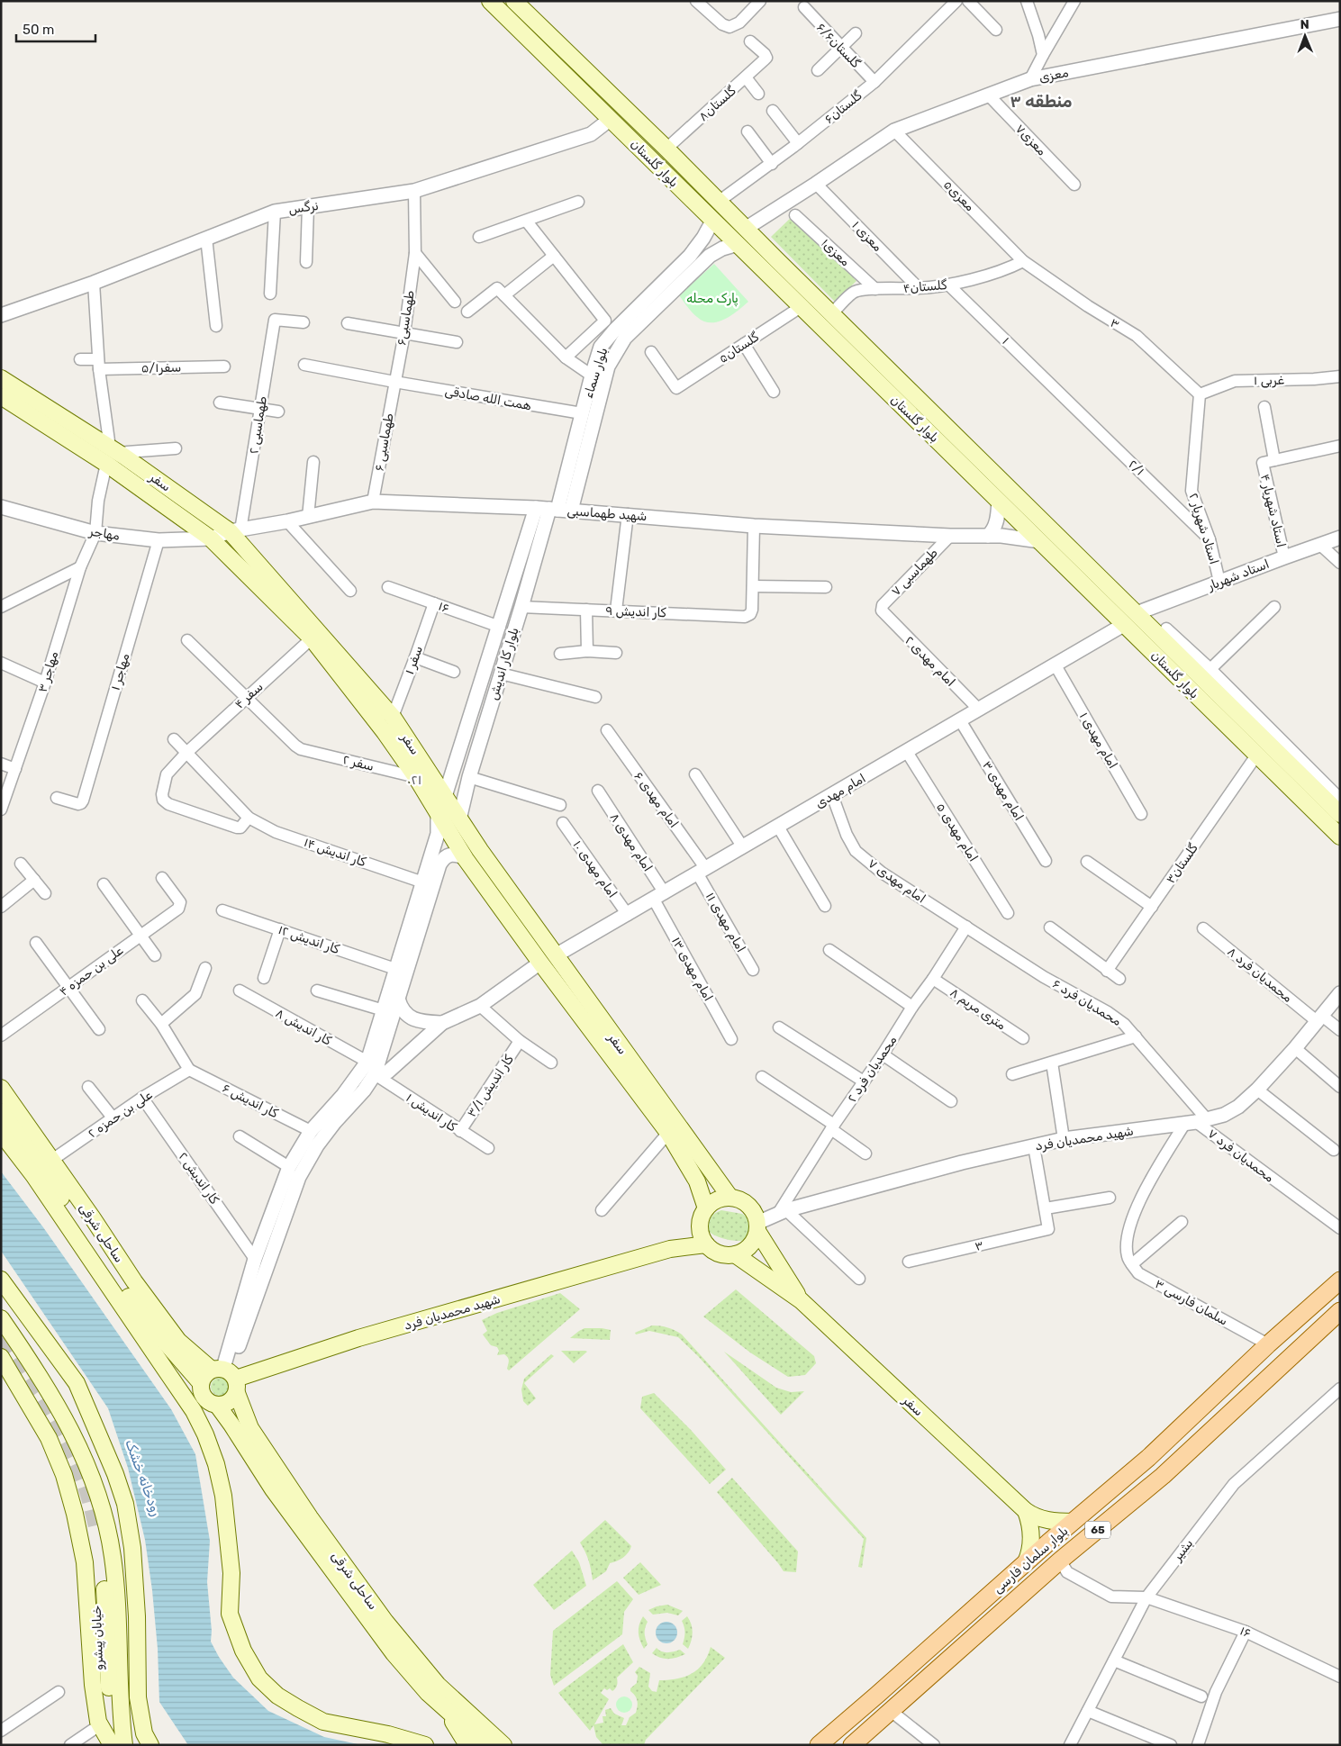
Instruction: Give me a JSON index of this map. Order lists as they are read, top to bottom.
{
  "streets": {
    "main road": [
      "بلوار گلستان",
      "سفر",
      "شهید محمدیان فرد",
      "ساحلی شرقی",
      "65",
      "بلوار سلمان فارسی",
      "خیابان پیشرو"
    ],
    "street": [
      "۶/۶گلستان",
      "معزی",
      "گلستان۸",
      "گلستان۶",
      "۷معزی",
      "۵معزی",
      "نرگس",
      "معزی ۱",
      "۱معزی",
      "گلستان۴",
      "۶طهماسبی",
      "۳",
      "۱",
      "گلستان۵",
      "۵/۱سفر",
      "بلوار سماء",
      "۱ غربی",
      "همت الله صادقی",
      "۲ طهماسبی",
      "۶ طهماسبی",
      "۲/۱",
      "استاد شهریار ۴",
      "شهید طهماسبی",
      "استاد شهریار ۲",
      "مهاجر",
      "۷ طهماسبی",
      "استاد شهریار",
      "۱۶",
      "۹ کار اندیش",
      "۱ سفر",
      "۲ امام مهدی",
      "بلوار کار اندیش",
      "۳ مهاجر",
      "۱ مهاجر",
      "۴ سفر",
      "۱ امام مهدی",
      "۲ سفر",
      "امام مهدی",
      "۳ امام مهدی",
      "۶ امام مهدی",
      "۵ امام مهدی",
      "۸ امام مهدی",
      "۱۴ کار اندیش",
      "گلستان۳",
      "۱۰ امام مهدی",
      "۷ امام مهدی",
      "۱۱ امام مهدی",
      "۱۲ کار اندیش",
      "۱۳ امام مهدی",
      "۴ علی بن حمزه",
      "۸ محمدیان فرد",
      "۶ محمدیان فرد",
      "۸ متری مریم",
      "۸ کار اندیش",
      "۲ محمدیان فرد",
      "۳/۱ کار اندیش",
      "۶ کار اندیش",
      "۱ کار اندیش",
      "۲ علی بن حمزه",
      "۷ محمدیان فرد",
      "۲ کار اندیش",
      "۳ سلمان فارسی",
      "بشیر"
    ]
  },
  "crossings": [
    ["۶/۶گلستان", "گلستان۶"],
    ["معزی", "۷معزی"],
    ["معزی", "بلوار گلستان"],
    ["معزی", "۵معزی"],
    ["معزی", "معزی ۱"],
    ["گلستان۸", "بلوار گلستان"],
    ["گلستان۶", "بلوار گلستان"],
    ["بلوار گلستان", "نرگس"],
    ["بلوار گلستان", "گلستان۴"],
    ["بلوار گلستان", "گلستان۵"],
    ["بلوار گلستان", "بلوار سماء"],
    ["بلوار گلستان", "شهید طهماسبی"],
    ["بلوار گلستان", "استاد شهریار"],
    ["بلوار گلستان", "امام مهدی"],
    ["بلوار گلستان", "گلستان۳"],
    ["۵معزی", "گلستان۴"],
    ["۵معزی", "۳"],
    ["نرگس", "۶طهماسبی"],
    ["معزی ۱", "گلستان۴"],
    ["۱معزی", "گلستان۴"],
    ["گلستان۴", "۳"],
    ["گلستان۴", "۱"],
    ["۶طهماسبی", "همت الله صادقی"],
    ["۶طهماسبی", "۶ طهماسبی"],
    ["۳", "۱ غربی"],
    ["۳", "استاد شهریار ۲"],
    ["۱", "۲/۱"],
    ["بلوار سماء", "همت الله صادقی"],
    ["بلوار سماء", "شهید طهماسبی"],
    ["بلوار سماء", "بلوار کار اندیش"],
    ["۱ غربی", "استاد شهریار ۲"],
    ["همت الله صادقی", "۶ طهماسبی"],
    ["۲ طهماسبی", "سفر"],
    ["۲ طهماسبی", "شهید طهماسبی"],
    ["۶ طهماسبی", "شهید طهماسبی"],
    ["۲/۱", "استاد شهریار ۲"],
    ["سفر", "شهید طهماسبی"],
    ["سفر", "مهاجر"],
    ["سفر", "۱ سفر"],
    ["سفر", "بلوار کار اندیش"],
    ["سفر", "۳ مهاجر"],
    ["سفر", "۴ سفر"],
    ["سفر", "۲ سفر"],
    ["سفر", "امام مهدی"],
    ["سفر", "شهید محمدیان فرد"],
    ["سفر", "بلوار سلمان فارسی"],
    ["استاد شهریار ۴", "استاد شهریار"],
    ["شهید طهماسبی", "مهاجر"],
    ["شهید طهماسبی", "۷ طهماسبی"],
    ["شهید طهماسبی", "بلوار کار اندیش"],
    ["استاد شهریار ۲", "استاد شهریار"],
    ["مهاجر", "۳ مهاجر"],
    ["مهاجر", "۱ مهاجر"],
    ["۷ طهماسبی", "۲ امام مهدی"],
    ["۱۶", "۱ سفر"],
    ["۱۶", "بلوار کار اندیش"],
    ["۱۶", "بشیر"],
    ["۱۶", "بلوار سلمان فارسی"],
    ["۹ کار اندیش", "بلوار کار اندیش"],
    ["۲ امام مهدی", "امام مهدی"],
    ["۴ سفر", "۲ سفر"],
    ["۴ سفر", "۱۴ کار اندیش"],
    ["۱ امام مهدی", "امام مهدی"],
    ["امام مهدی", "۳ امام مهدی"],
    ["امام مهدی", "۶ امام مهدی"],
    ["امام مهدی", "۵ امام مهدی"],
    ["امام مهدی", "۸ امام مهدی"],
    ["امام مهدی", "۱۰ امام مهدی"],
    ["امام مهدی", "۷ امام مهدی"],
    ["امام مهدی", "۱۱ امام مهدی"],
    ["امام مهدی", "۱۳ امام مهدی"],
    ["۶ امام مهدی", "۱۱ امام مهدی"],
    ["۸ امام مهدی", "۱۳ امام مهدی"],
    ["۷ امام مهدی", "۶ محمدیان فرد"],
    ["۷ امام مهدی", "۲ محمدیان فرد"],
    ["۸ محمدیان فرد", "شهید محمدیان فرد"],
    ["۶ محمدیان فرد", "۲ محمدیان فرد"],
    ["۶ محمدیان فرد", "شهید محمدیان فرد"],
    ["۶ محمدیان فرد", "۷ محمدیان فرد"],
    ["۶ محمدیان فرد", "۳ سلمان فارسی"],
    ["۸ متری مریم", "۲ محمدیان فرد"],
    ["۲ محمدیان فرد", "شهید محمدیان فرد"],
    ["۳/۱ کار اندیش", "۱ کار اندیش"],
    ["۶ کار اندیش", "۲ علی بن حمزه"],
    ["۲ علی بن حمزه", "۲ کار اندیش"],
    ["۲ علی بن حمزه", "ساحلی شرقی"],
    ["شهید محمدیان فرد", "۷ محمدیان فرد"],
    ["شهید محمدیان فرد", "ساحلی شرقی"],
    ["شهید محمدیان فرد", "۳ سلمان فارسی"],
    ["۷ محمدیان فرد", "۳ سلمان فارسی"],
    ["۳ سلمان فارسی", "بلوار سلمان فارسی"]
  ],
  "districts": ["منطقه ۳", "۰۲۱"],
  "water": ["رودخانه خشک"],
  "parks": ["پارک محله"],
  "scale_bar": "50 m",
  "north": "top"
}
